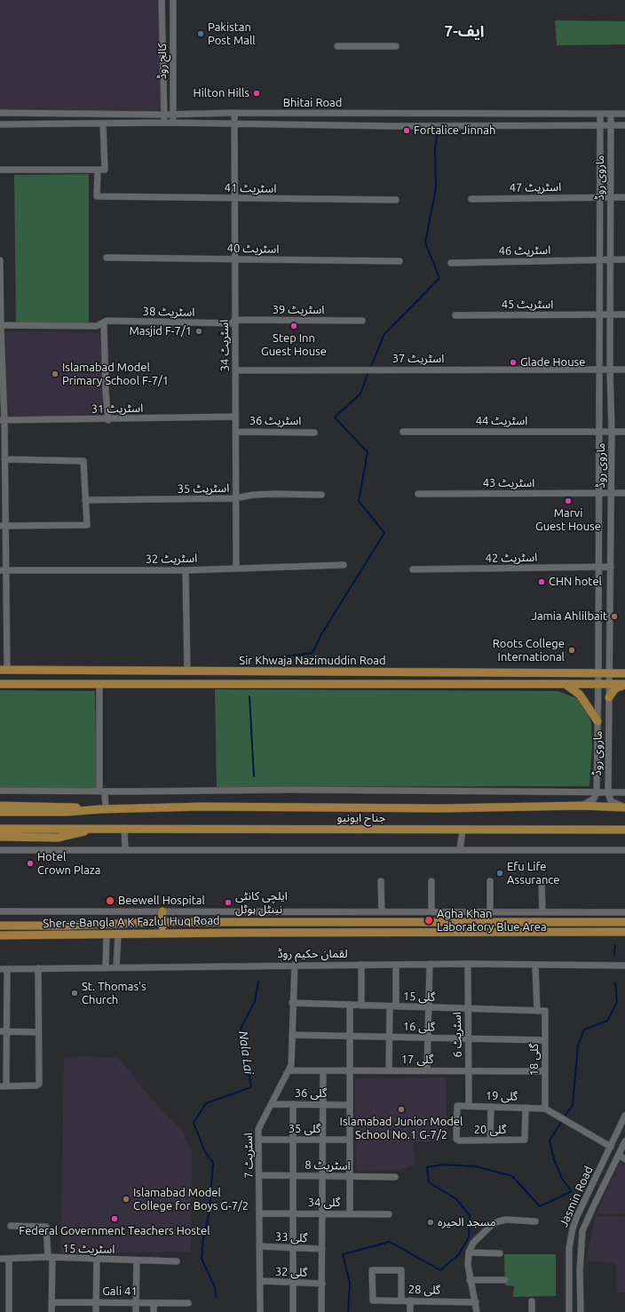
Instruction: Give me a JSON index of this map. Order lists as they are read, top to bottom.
{
  "streets": {
    "main road": ["Sir Khwaja Nazimuddin Road", "جناح ایونیو", "Sher-e-Bangla A K Fazlul Huq Road"],
    "street": [
      "کالج روڈ",
      "Bhitai Road",
      "ماروی روڈ",
      "اسٹریٹ 47",
      "اسٹریٹ 41",
      "اسٹریٹ 40",
      "اسٹریٹ 46",
      "اسٹریٹ 45",
      "اسٹریٹ 39",
      "اسٹریٹ 38",
      "اسٹریٹ 34",
      "اسٹریٹ 37",
      "اسٹریٹ 31",
      "اسٹریٹ 36",
      "اسٹریٹ 44",
      "اسٹریٹ 43",
      "اسٹریٹ 35",
      "اسٹریٹ 42",
      "اسٹریٹ 32",
      "لقمان حکیم روڈ",
      "گلی 15",
      "گلی 16",
      "اسٹریٹ 6",
      "گلی 17",
      "گلی 18",
      "گلی 36",
      "گلی 19",
      "گلی 35",
      "گلی 20",
      "اسٹریٹ 7",
      "اسٹریٹ 8",
      "Jasmin Road",
      "گلی 34",
      "گلی 33",
      "اسٹریٹ 15",
      "گلی 32",
      "گلی 28",
      "Gali 41"
    ]
  },
  "crossings": [
    ["کالج روڈ", "Bhitai Road"],
    ["Bhitai Road", "ماروی روڈ"],
    ["Bhitai Road", "اسٹریٹ 34"],
    ["ماروی روڈ", "اسٹریٹ 47"],
    ["ماروی روڈ", "اسٹریٹ 46"],
    ["ماروی روڈ", "اسٹریٹ 45"],
    ["ماروی روڈ", "اسٹریٹ 37"],
    ["ماروی روڈ", "اسٹریٹ 44"],
    ["ماروی روڈ", "اسٹریٹ 43"],
    ["ماروی روڈ", "اسٹریٹ 42"],
    ["ماروی روڈ", "Sir Khwaja Nazimuddin Road"],
    ["ماروی روڈ", "جناح ایونیو"],
    ["اسٹریٹ 41", "اسٹریٹ 34"],
    ["اسٹریٹ 40", "اسٹریٹ 34"],
    ["اسٹریٹ 39", "اسٹریٹ 38"],
    ["اسٹریٹ 39", "اسٹریٹ 34"],
    ["اسٹریٹ 38", "اسٹریٹ 34"],
    ["اسٹریٹ 34", "اسٹریٹ 37"],
    ["اسٹریٹ 34", "اسٹریٹ 31"],
    ["اسٹریٹ 34", "اسٹریٹ 36"],
    ["اسٹریٹ 34", "اسٹریٹ 35"],
    ["اسٹریٹ 34", "اسٹریٹ 32"],
    ["لقمان حکیم روڈ", "اسٹریٹ 6"],
    ["لقمان حکیم روڈ", "اسٹریٹ 7"],
    ["گلی 15", "اسٹریٹ 6"],
    ["گلی 15", "گلی 18"],
    ["گلی 15", "اسٹریٹ 7"],
    ["گلی 16", "اسٹریٹ 6"],
    ["گلی 16", "گلی 18"],
    ["گلی 16", "اسٹریٹ 7"],
    ["اسٹریٹ 6", "گلی 17"],
    ["اسٹریٹ 6", "گلی 19"],
    ["گلی 17", "گلی 18"],
    ["گلی 17", "اسٹریٹ 7"],
    ["گلی 18", "گلی 19"],
    ["گلی 36", "اسٹریٹ 7"],
    ["گلی 19", "گلی 20"],
    ["گلی 35", "اسٹریٹ 7"],
    ["اسٹریٹ 7", "اسٹریٹ 8"],
    ["اسٹریٹ 7", "گلی 34"],
    ["اسٹریٹ 7", "گلی 33"],
    ["اسٹریٹ 7", "گلی 32"]
  ],
  "districts": ["ایف-7"],
  "water": ["Nala Lai"],
  "places": [
    "Pakistan Post Mall",
    "Hilton Hills",
    "Fortalice Jinnah",
    "Step Inn Guest House",
    "Masjid F-7/1",
    "Glade House",
    "Islamabad Model Primary School F-7/1",
    "Marvi Guest House",
    "CHN hotel",
    "Jamia Ahlilbait",
    "Roots College International",
    "Hotel Crown Plaza",
    "Efu Life Assurance",
    "Beewell Hospital",
    "ایلچی کانٹی نینٹل ہوٹل",
    "Agha Khan Laboratory Blue Area",
    "St. Thomas's Church",
    "Islamabad Junior Model School No.1 G-7/2",
    "Islamabad Model College for Boys G-7/2",
    "Federal Government Teachers Hostel",
    "مسجد الحیرہ"
  ]
}
